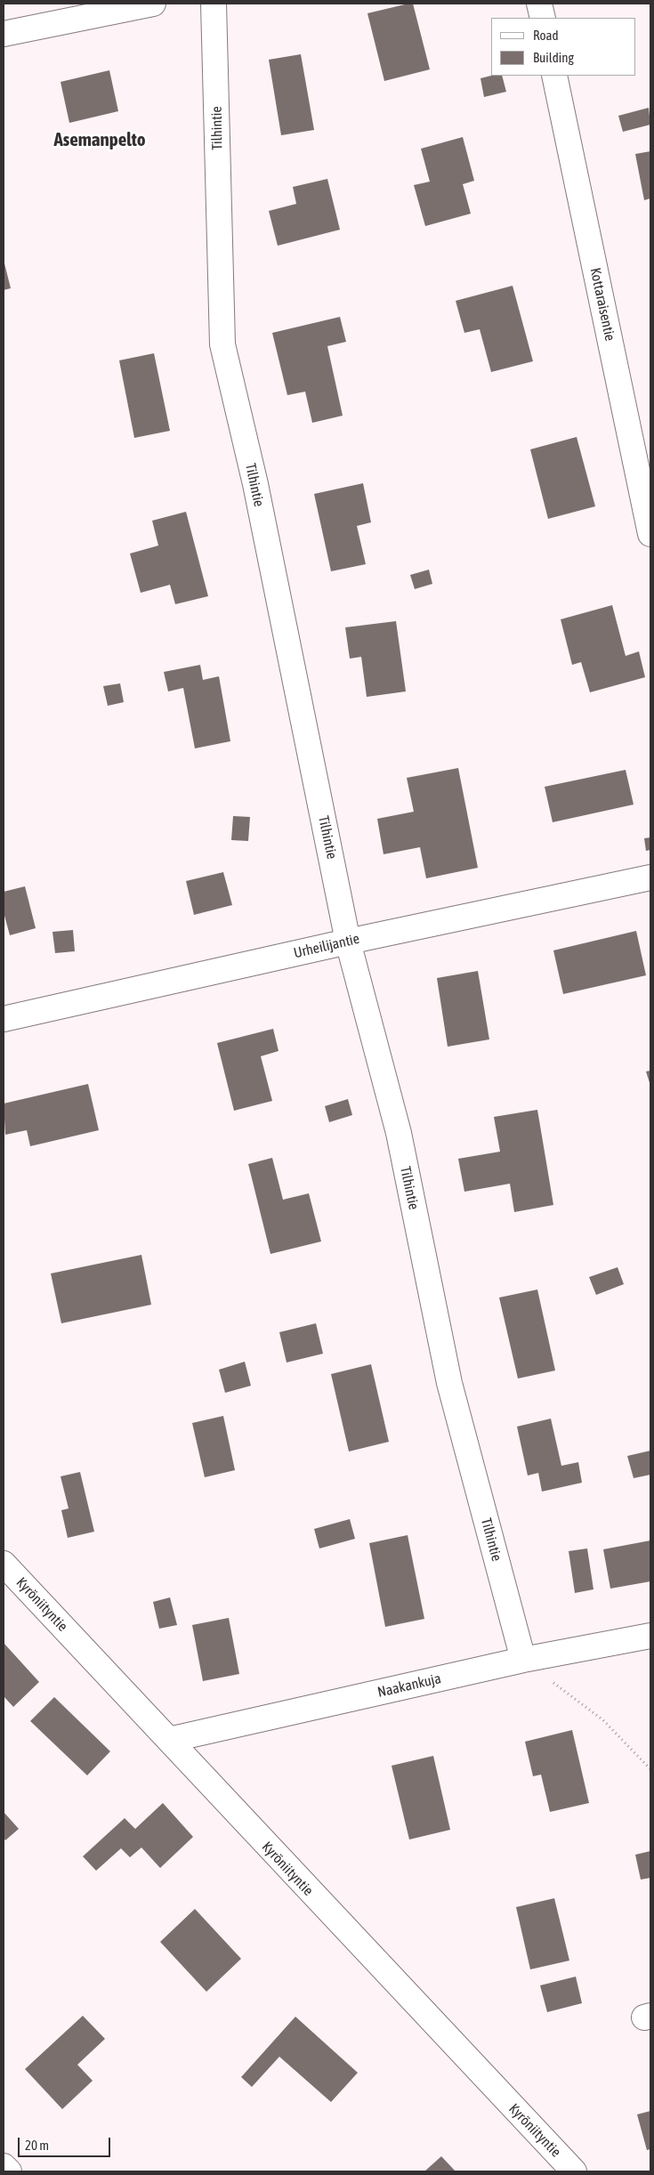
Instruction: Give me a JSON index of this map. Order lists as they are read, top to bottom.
{
  "streets": {
    "street": [
      "Tilhintie",
      "Kottaraisentie",
      "Urheilijantie",
      "Kyröniityntie",
      "Naakankuja"
    ]
  },
  "crossings": [
    ["Tilhintie", "Urheilijantie"],
    ["Tilhintie", "Naakankuja"],
    ["Kyröniityntie", "Naakankuja"]
  ],
  "districts": ["Asemanpelto"],
  "legend": ["Road", "Building"],
  "scale_bar": "20 m"
}
